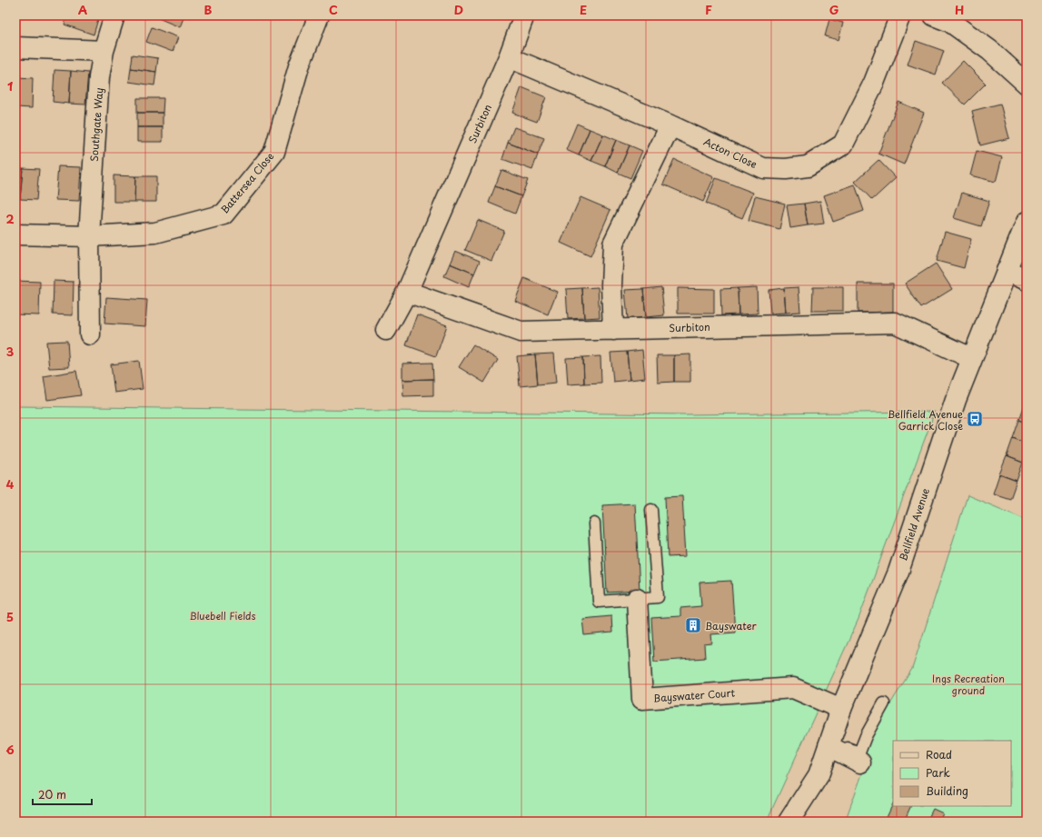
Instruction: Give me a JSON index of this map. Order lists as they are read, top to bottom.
{
  "streets": {
    "street": [
      "Surbiton",
      "Southgate Way",
      "Acton Close",
      "Battersea Close",
      "Bellfield Avenue",
      "Bayswater Court"
    ]
  },
  "crossings": [
    ["Surbiton", "Acton Close"],
    ["Surbiton", "Bellfield Avenue"],
    ["Southgate Way", "Battersea Close"],
    ["Bellfield Avenue", "Bayswater Court"]
  ],
  "parks": ["Bluebell Fields", "Ings Recreation ground"],
  "places": {
    "bus stop": ["Bellfield Avenue Garrick Close"],
    "building": ["Bayswater"]
  },
  "legend": ["Road", "Park", "Building"],
  "scale_bar": "20 m",
  "grid": {
    "columns": [
      "A",
      "B",
      "C",
      "D",
      "E",
      "F",
      "G",
      "H"
    ],
    "rows": [
      "1",
      "2",
      "3",
      "4",
      "5",
      "6"
    ]
  }
}
